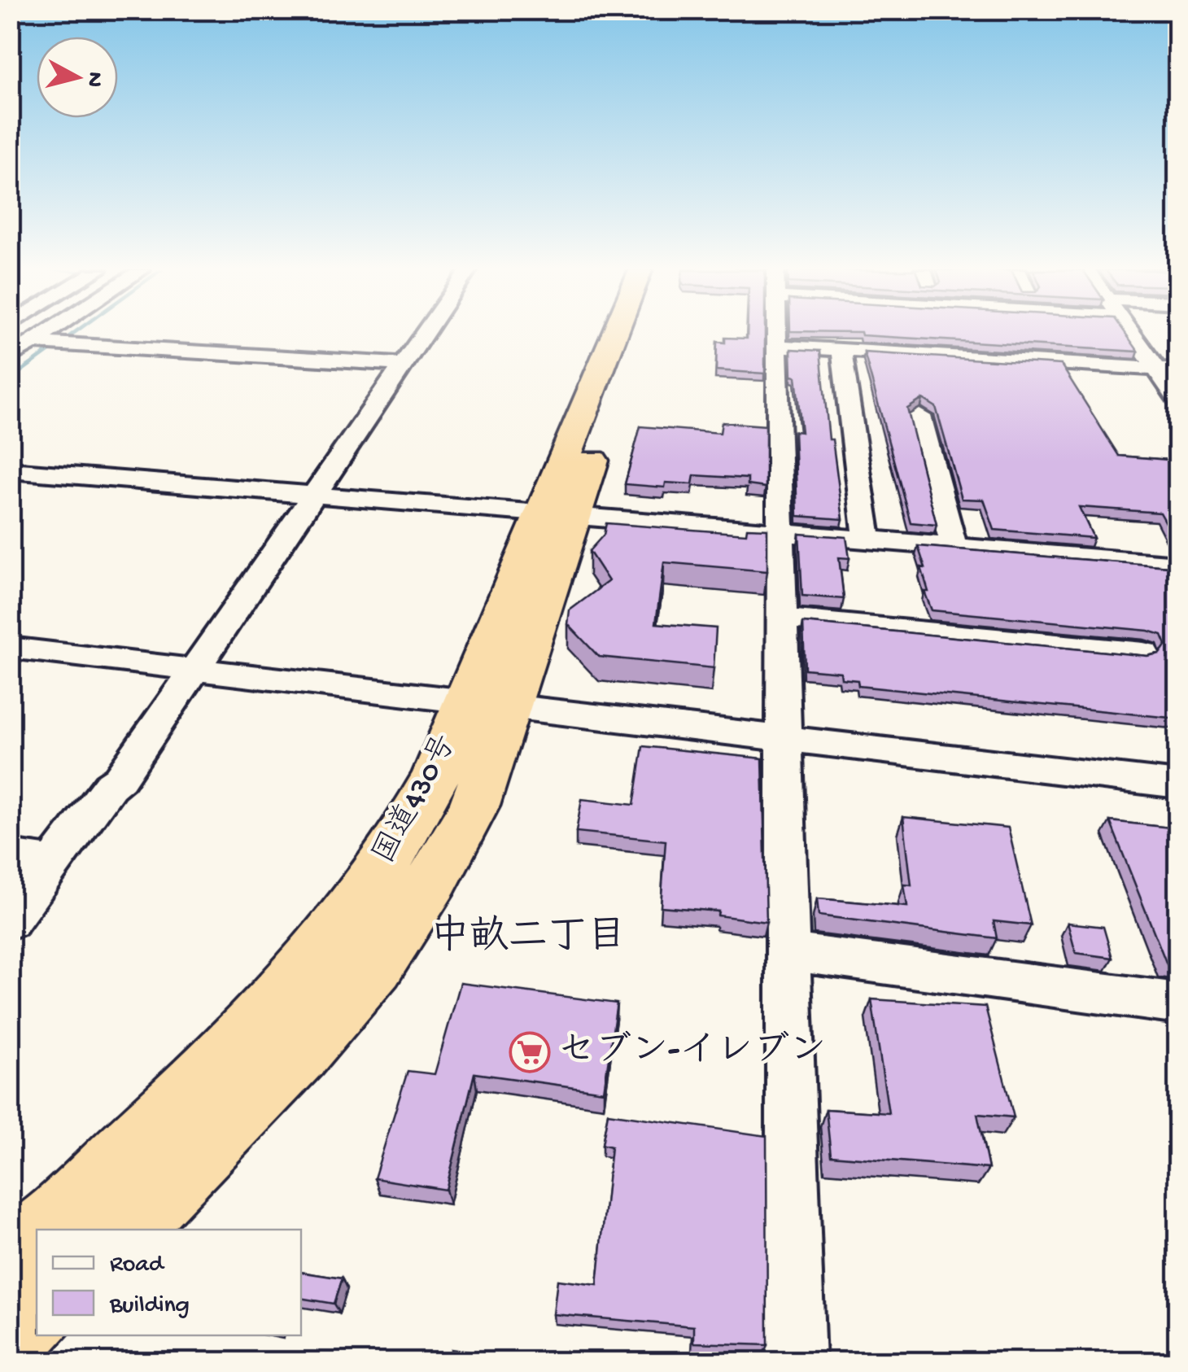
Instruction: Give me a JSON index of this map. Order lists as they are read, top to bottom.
{
  "streets": {
    "highway": ["国道430号"]
  },
  "districts": ["中畝二丁目"],
  "places": {
    "supermarket": ["セブン-イレブン"]
  },
  "legend": ["Road", "Building"],
  "north": "right"
}
